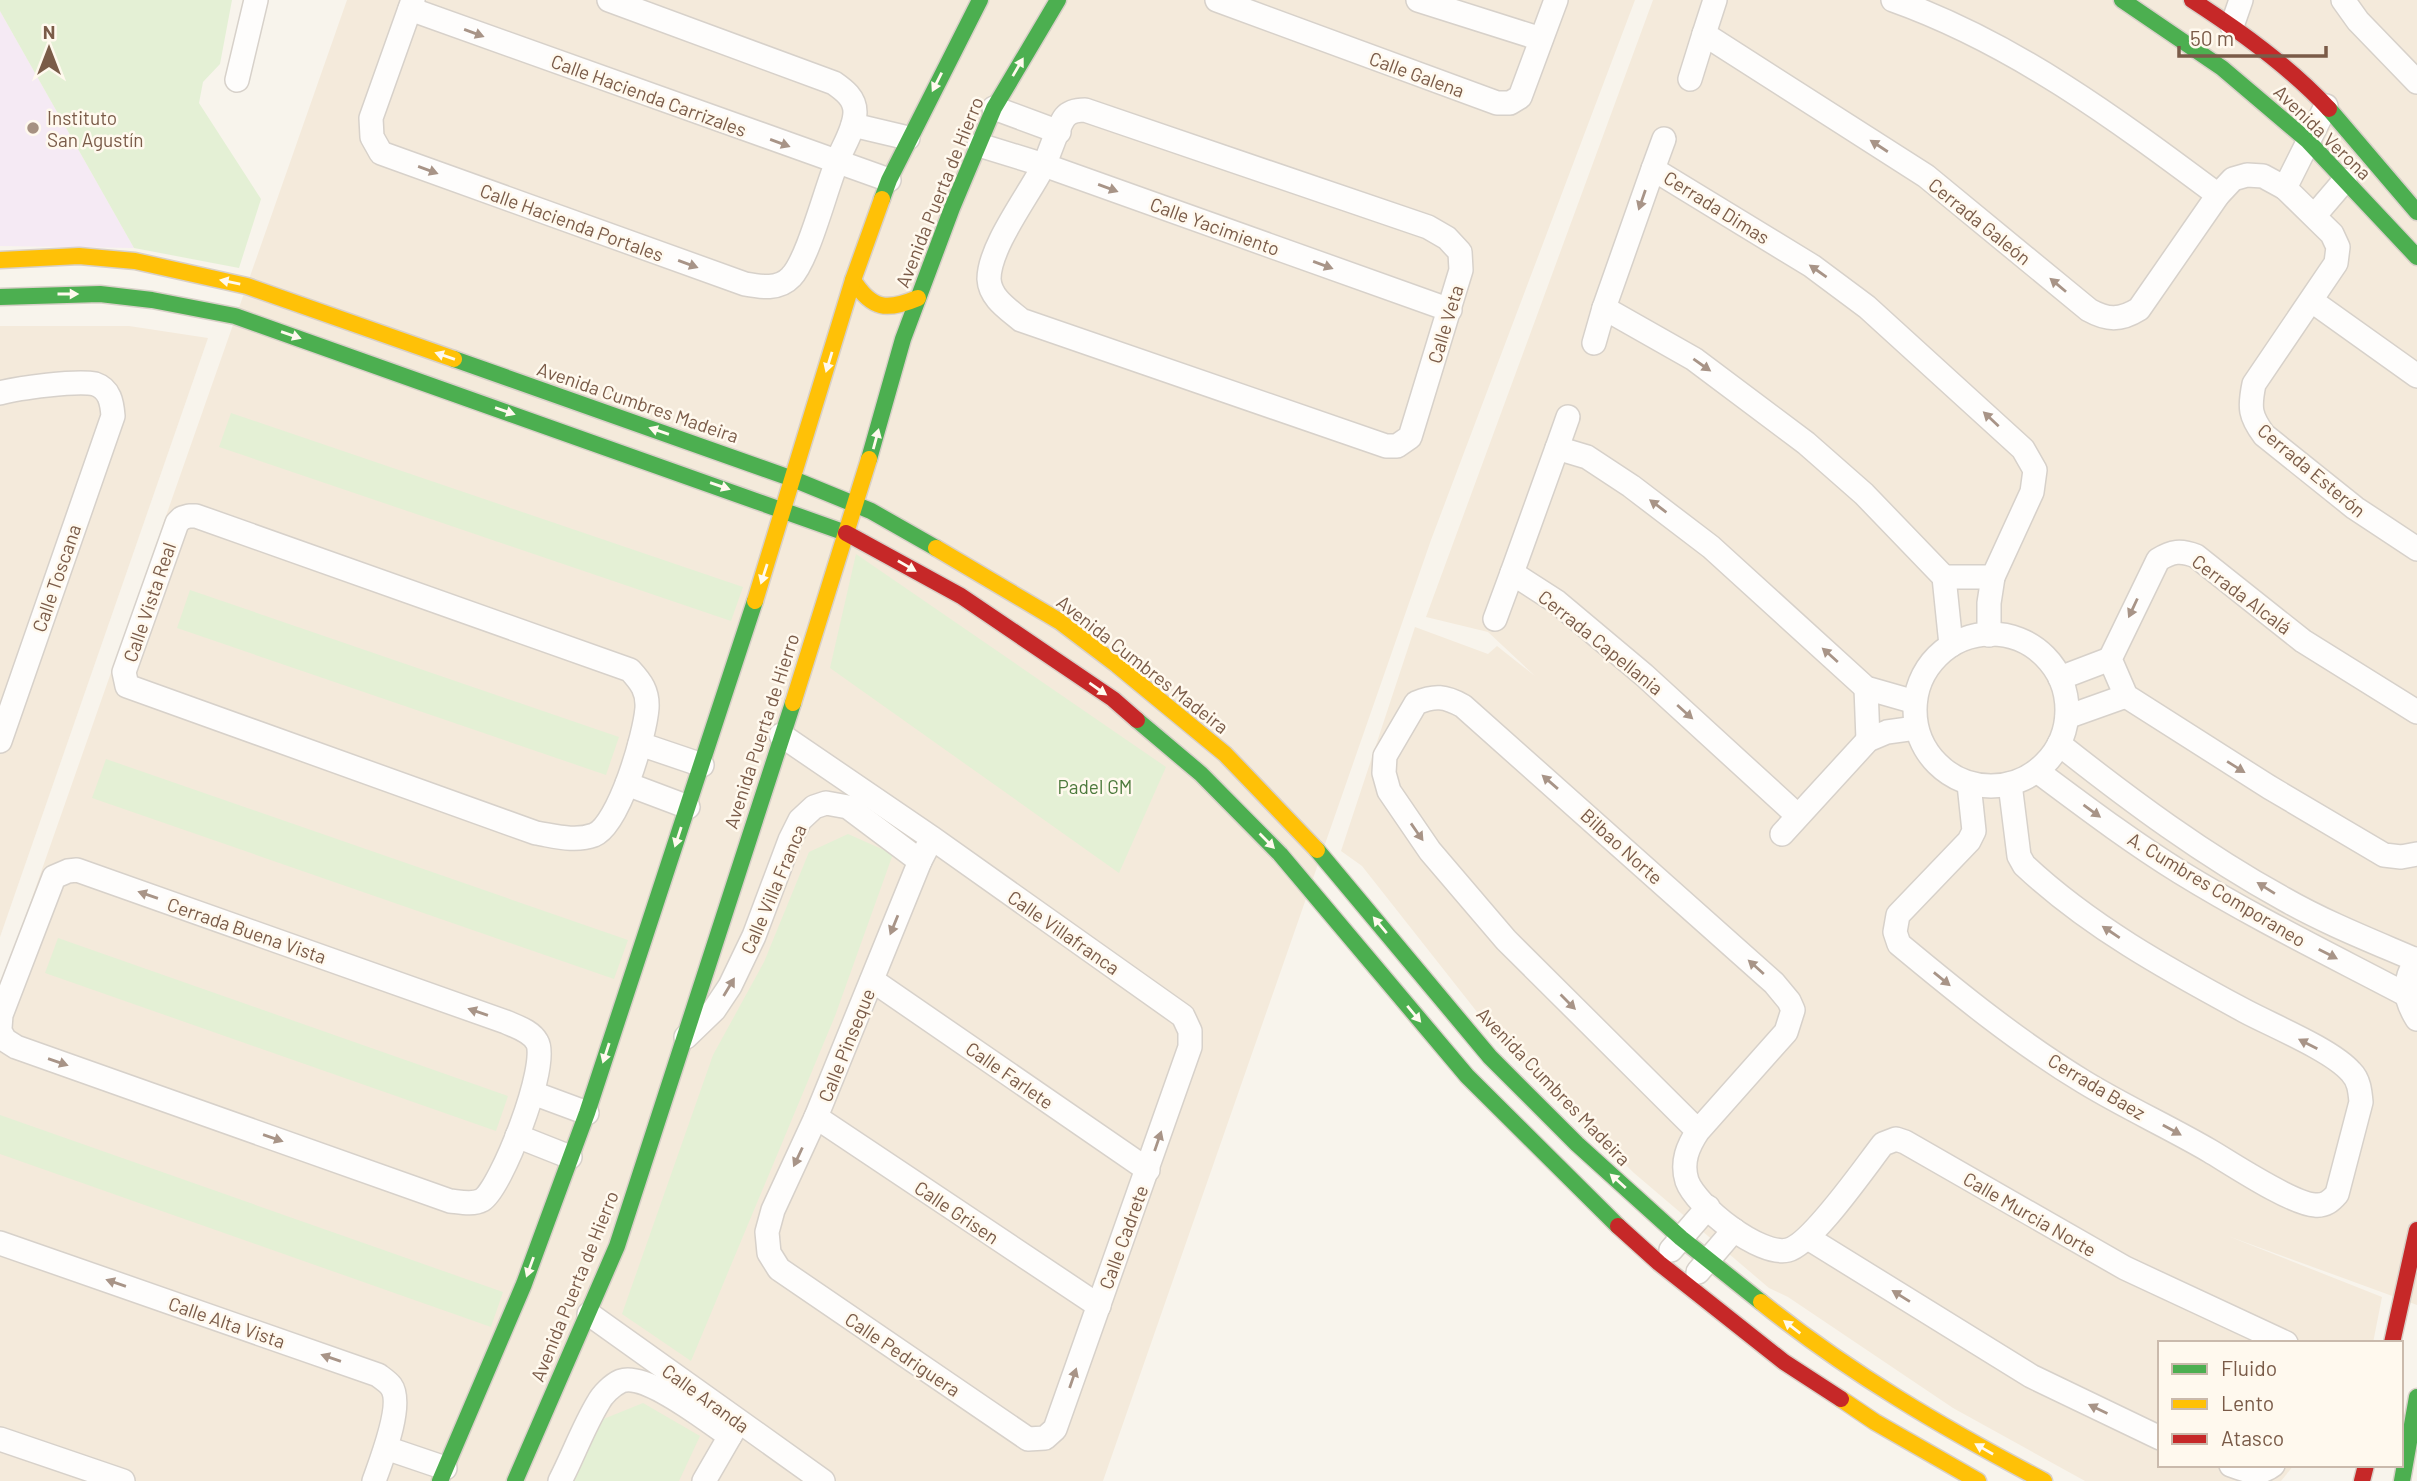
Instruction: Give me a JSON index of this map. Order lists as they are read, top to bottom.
{
  "streets": {
    "street": [
      "Calle Galena",
      "Calle Hacienda Carrizales",
      "Avenida Verona",
      "Avenida Puerta de Hierro",
      "Cerrada Dimas",
      "Cerrada Galeón",
      "Calle Hacienda Portales",
      "Calle Yacimiento",
      "Calle Veta",
      "Avenida Cumbres Madeira",
      "Cerrada Esterón",
      "Calle Toscana",
      "Cerrada Alcalá",
      "Calle Vista Real",
      "Cerrada Capellania",
      "Bilbao Norte",
      "Calle Villa Franca",
      "A. Cumbres Comporaneo",
      "Cerrada Buena Vista",
      "Calle Villafranca",
      "Calle Pinseque",
      "Calle Farlete",
      "Cerrada Baez",
      "Calle Grisen",
      "Calle Murcia Norte",
      "Calle Cadrete",
      "Calle Alta Vista",
      "Calle Pedriguera",
      "Calle Aranda"
    ]
  },
  "crossings": [
    ["Calle Hacienda Carrizales", "Calle Hacienda Portales"],
    ["Avenida Puerta de Hierro", "Calle Yacimiento"],
    ["Avenida Puerta de Hierro", "Avenida Cumbres Madeira"],
    ["Avenida Puerta de Hierro", "Calle Villa Franca"],
    ["Avenida Puerta de Hierro", "Calle Aranda"],
    ["Cerrada Dimas", "A. Cumbres Comporaneo"],
    ["Cerrada Dimas", "Cerrada Baez"],
    ["Cerrada Galeón", "Cerrada Esterón"],
    ["Calle Yacimiento", "Calle Veta"],
    ["Bilbao Norte", "Calle Murcia Norte"],
    ["Calle Villa Franca", "Calle Pinseque"],
    ["A. Cumbres Comporaneo", "Cerrada Baez"],
    ["Calle Villafranca", "Calle Pinseque"],
    ["Calle Villafranca", "Calle Cadrete"],
    ["Calle Pinseque", "Calle Farlete"],
    ["Calle Pinseque", "Calle Grisen"],
    ["Calle Pinseque", "Calle Pedriguera"],
    ["Calle Farlete", "Calle Cadrete"],
    ["Calle Grisen", "Calle Cadrete"],
    ["Calle Cadrete", "Calle Pedriguera"]
  ],
  "one_way": [
    "Calle Yacimiento",
    "Calle Pinseque",
    "Calle Cadrete",
    "Calle Alta Vista"
  ],
  "parks": ["Padel GM"],
  "places": ["Instituto San Agustín"],
  "legend": ["Fluido", "Lento", "Atasco"],
  "scale_bar": "50 m",
  "north": "top"
}
